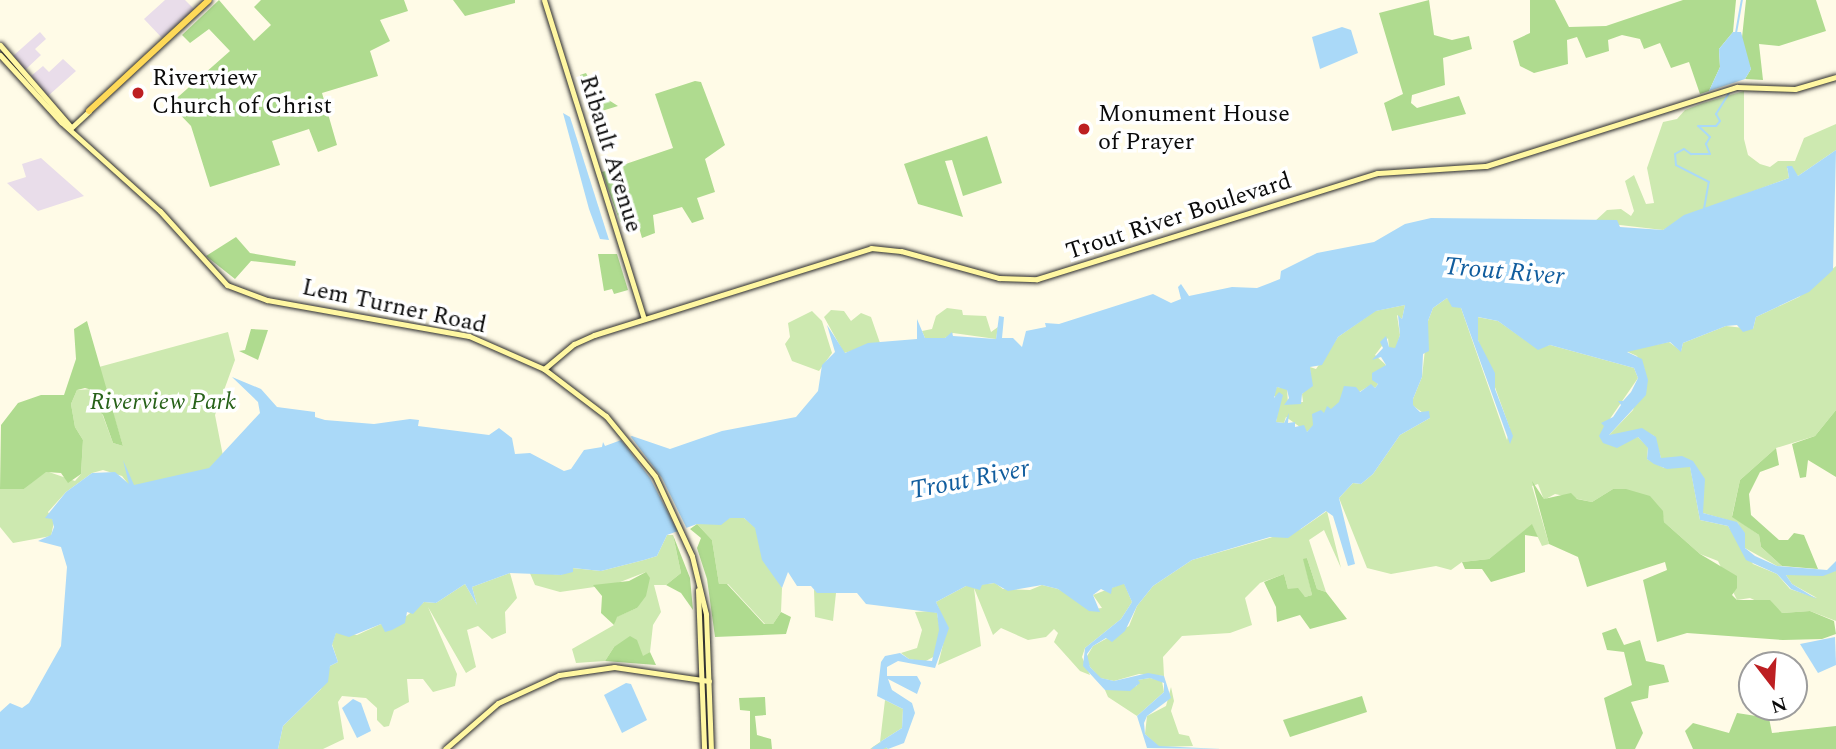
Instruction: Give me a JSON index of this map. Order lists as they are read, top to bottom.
{
  "streets": {
    "main road": ["Ribault Avenue", "Trout River Boulevard", "Lem Turner Road"]
  },
  "crossings": [
    ["Ribault Avenue", "Trout River Boulevard"],
    ["Trout River Boulevard", "Lem Turner Road"]
  ],
  "water": ["Trout River"],
  "parks": ["Riverview Park"],
  "places": ["Riverview Church of Christ", "Monument House of Prayer"],
  "north": "bottom"
}
